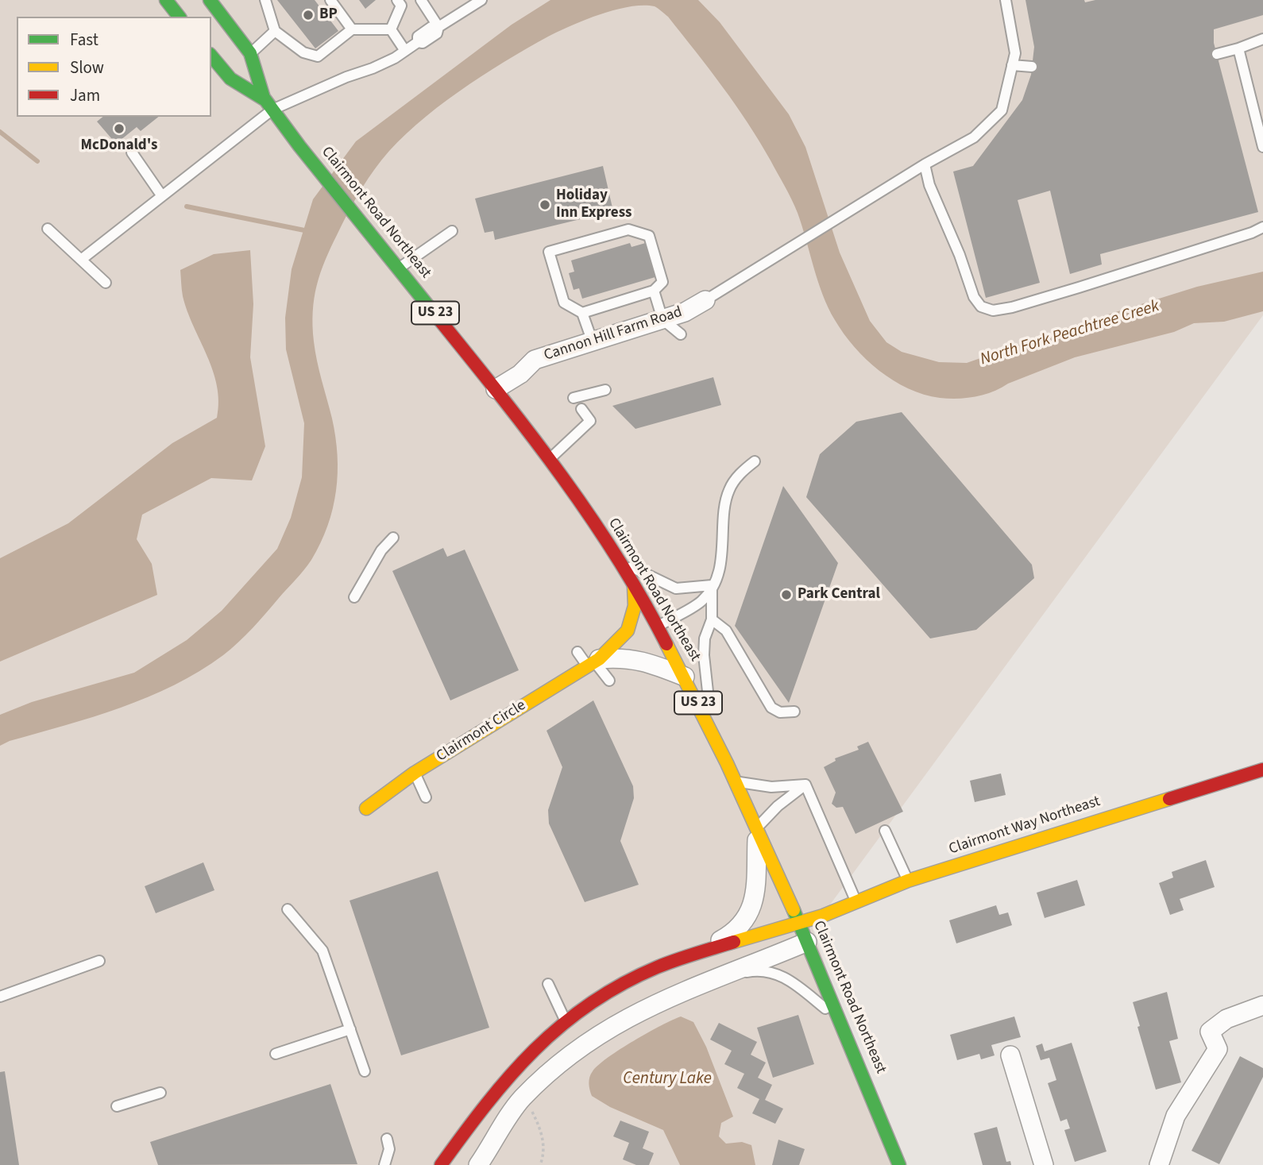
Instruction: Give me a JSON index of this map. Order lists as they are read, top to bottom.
{
  "streets": {
    "main road": [
      "Clairmont Road Northeast",
      "US 23",
      "Clairmont Circle",
      "Clairmont Way Northeast"
    ],
    "street": ["Cannon Hill Farm Road"]
  },
  "crossings": [
    ["Clairmont Road Northeast", "Cannon Hill Farm Road"],
    ["Clairmont Road Northeast", "Clairmont Circle"],
    ["Clairmont Road Northeast", "Clairmont Way Northeast"]
  ],
  "water": ["North Fork Peachtree Creek", "Century Lake"],
  "places": [
    "BP",
    "McDonald's",
    "Holiday Inn Express",
    "Park Central"
  ],
  "legend": ["Fast", "Slow", "Jam"]
}
